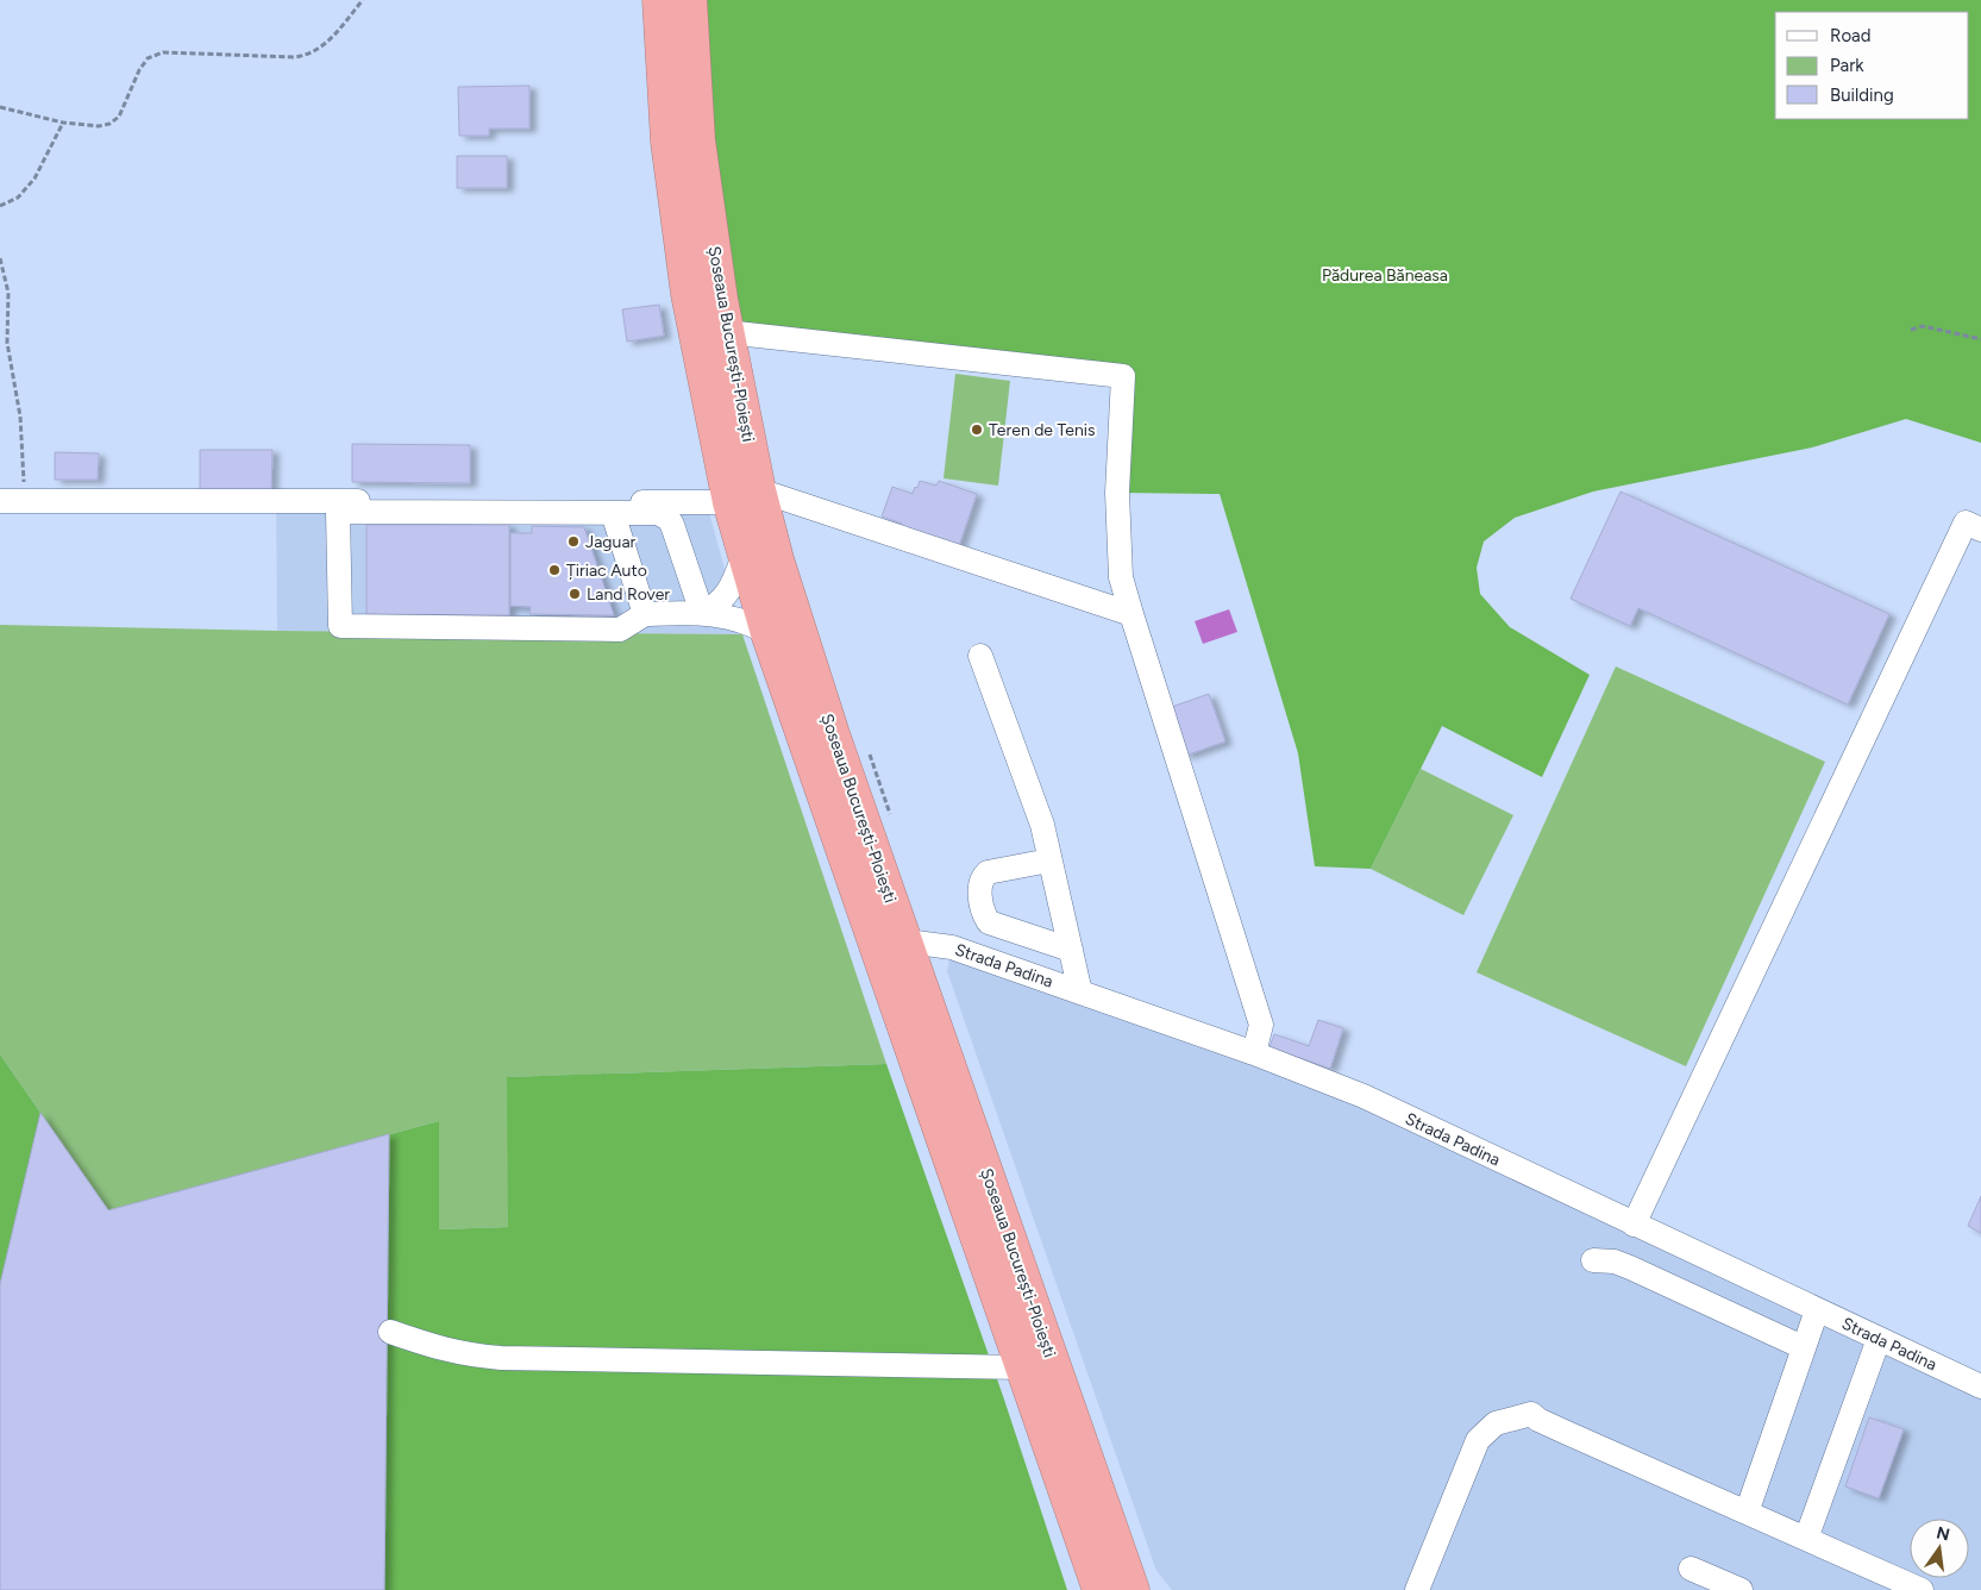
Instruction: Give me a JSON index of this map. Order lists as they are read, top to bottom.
{
  "streets": {
    "highway": ["Șoseaua București-Ploiești"],
    "street": ["Strada Padina"]
  },
  "crossings": [
    ["Șoseaua București-Ploiești", "Strada Padina"]
  ],
  "parks": ["Pădurea Băneasa"],
  "places": [
    "Teren de Tenis",
    "Jaguar",
    "Țiriac Auto",
    "Land Rover"
  ],
  "legend": ["Road", "Park", "Building"],
  "north": "top"
}
